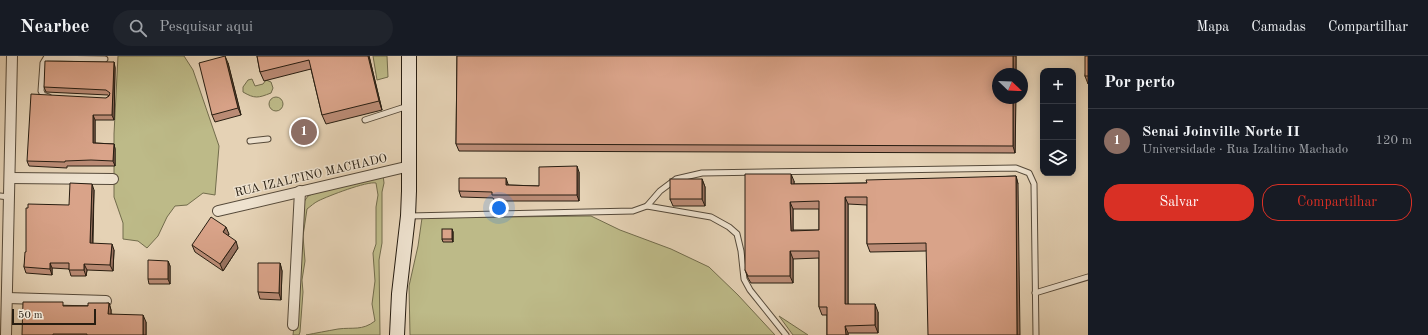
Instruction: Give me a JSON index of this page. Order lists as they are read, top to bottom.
{
  "streets": {
    "street": ["RUA IZALTINO MACHADO"]
  },
  "scale_bar": "50 m",
  "north": "bottom right",
  "page": {
    "header": "Nearbee",
    "search": "Pesquisar aqui",
    "nav": ["Mapa", "Camadas", "Compartilhar"],
    "heading": "Por perto",
    "map_buttons": ["+", "−"],
    "list": [
      {
        "mark": "1",
        "name": "Senai Joinville Norte II",
        "note": "Universidade · Rua Izaltino Machado",
        "value": "120 m"
      }
    ],
    "pins": "1",
    "buttons": ["Salvar", "Compartilhar"],
    "scale": "50 m"
  }
}
